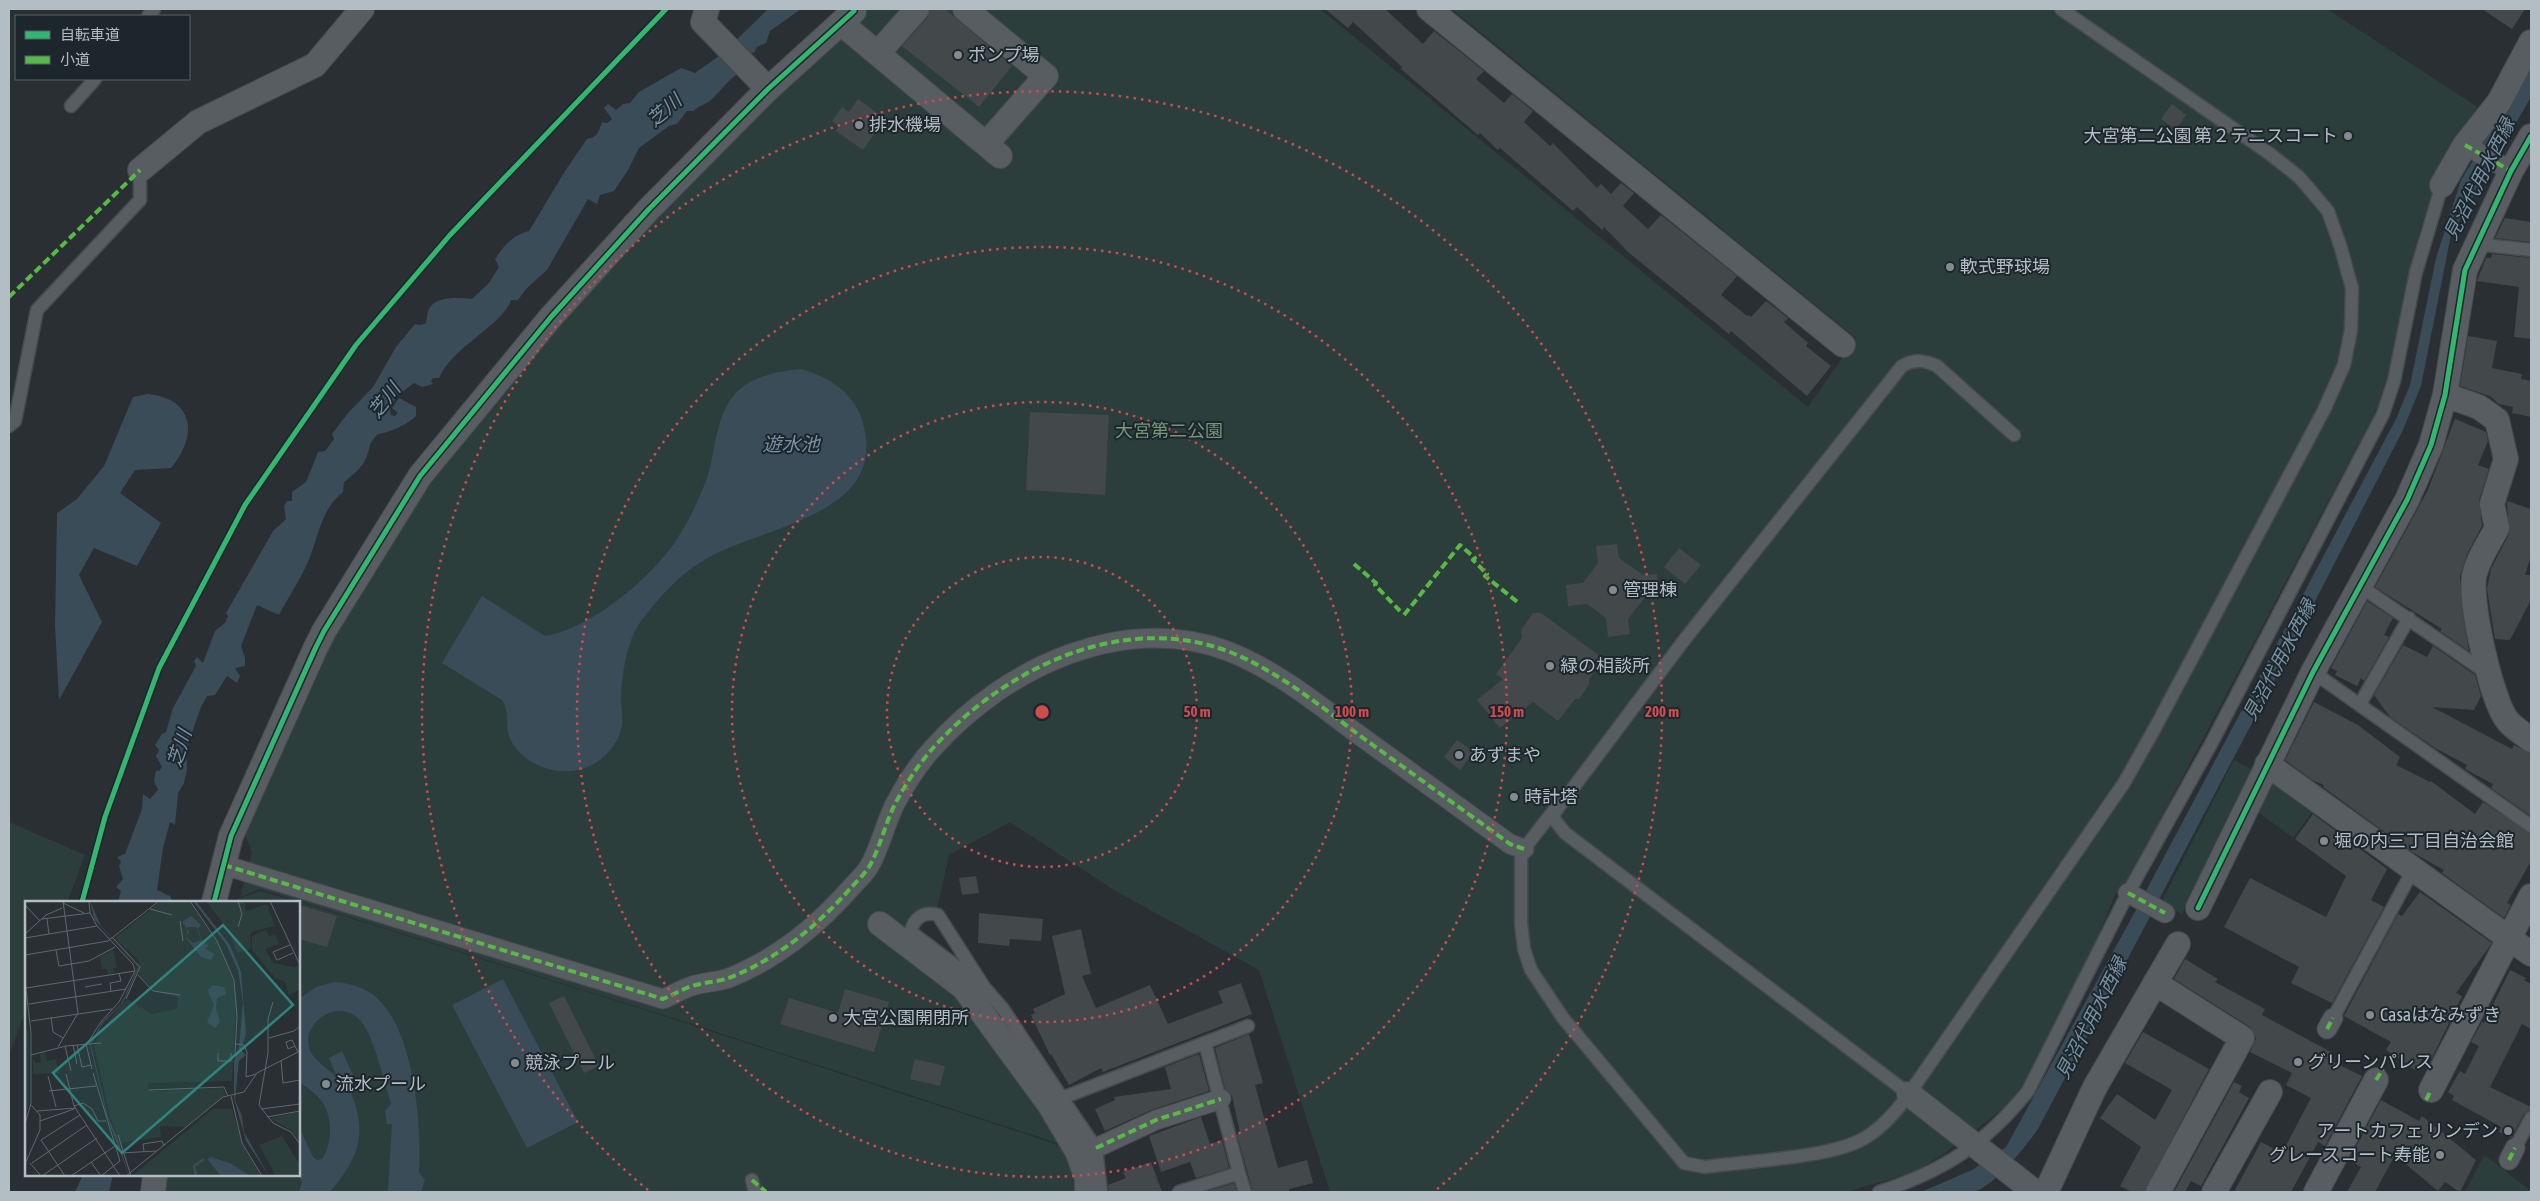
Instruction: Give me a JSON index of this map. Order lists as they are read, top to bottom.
{
  "water": ["芝川", "見沼代用水西縁", "遊水池"],
  "parks": ["大宮第二公園"],
  "places": [
    "ポンプ場",
    "排水機場",
    "大宮第二公園 第２テニスコート",
    "軟式野球場",
    "管理棟",
    "緑の相談所",
    "あずまや",
    "時計塔",
    "堀の内三丁目自治会館",
    "Casaはなみずき",
    "大宮公園開閉所",
    "グリーンパレス",
    "競泳プール",
    "流水プール",
    "アートカフェ リンデン",
    "グレースコート寿能"
  ],
  "legend": ["自転車道", "小道"],
  "rings": [
    "50 m",
    "100 m",
    "150 m",
    "200 m"
  ]
}
